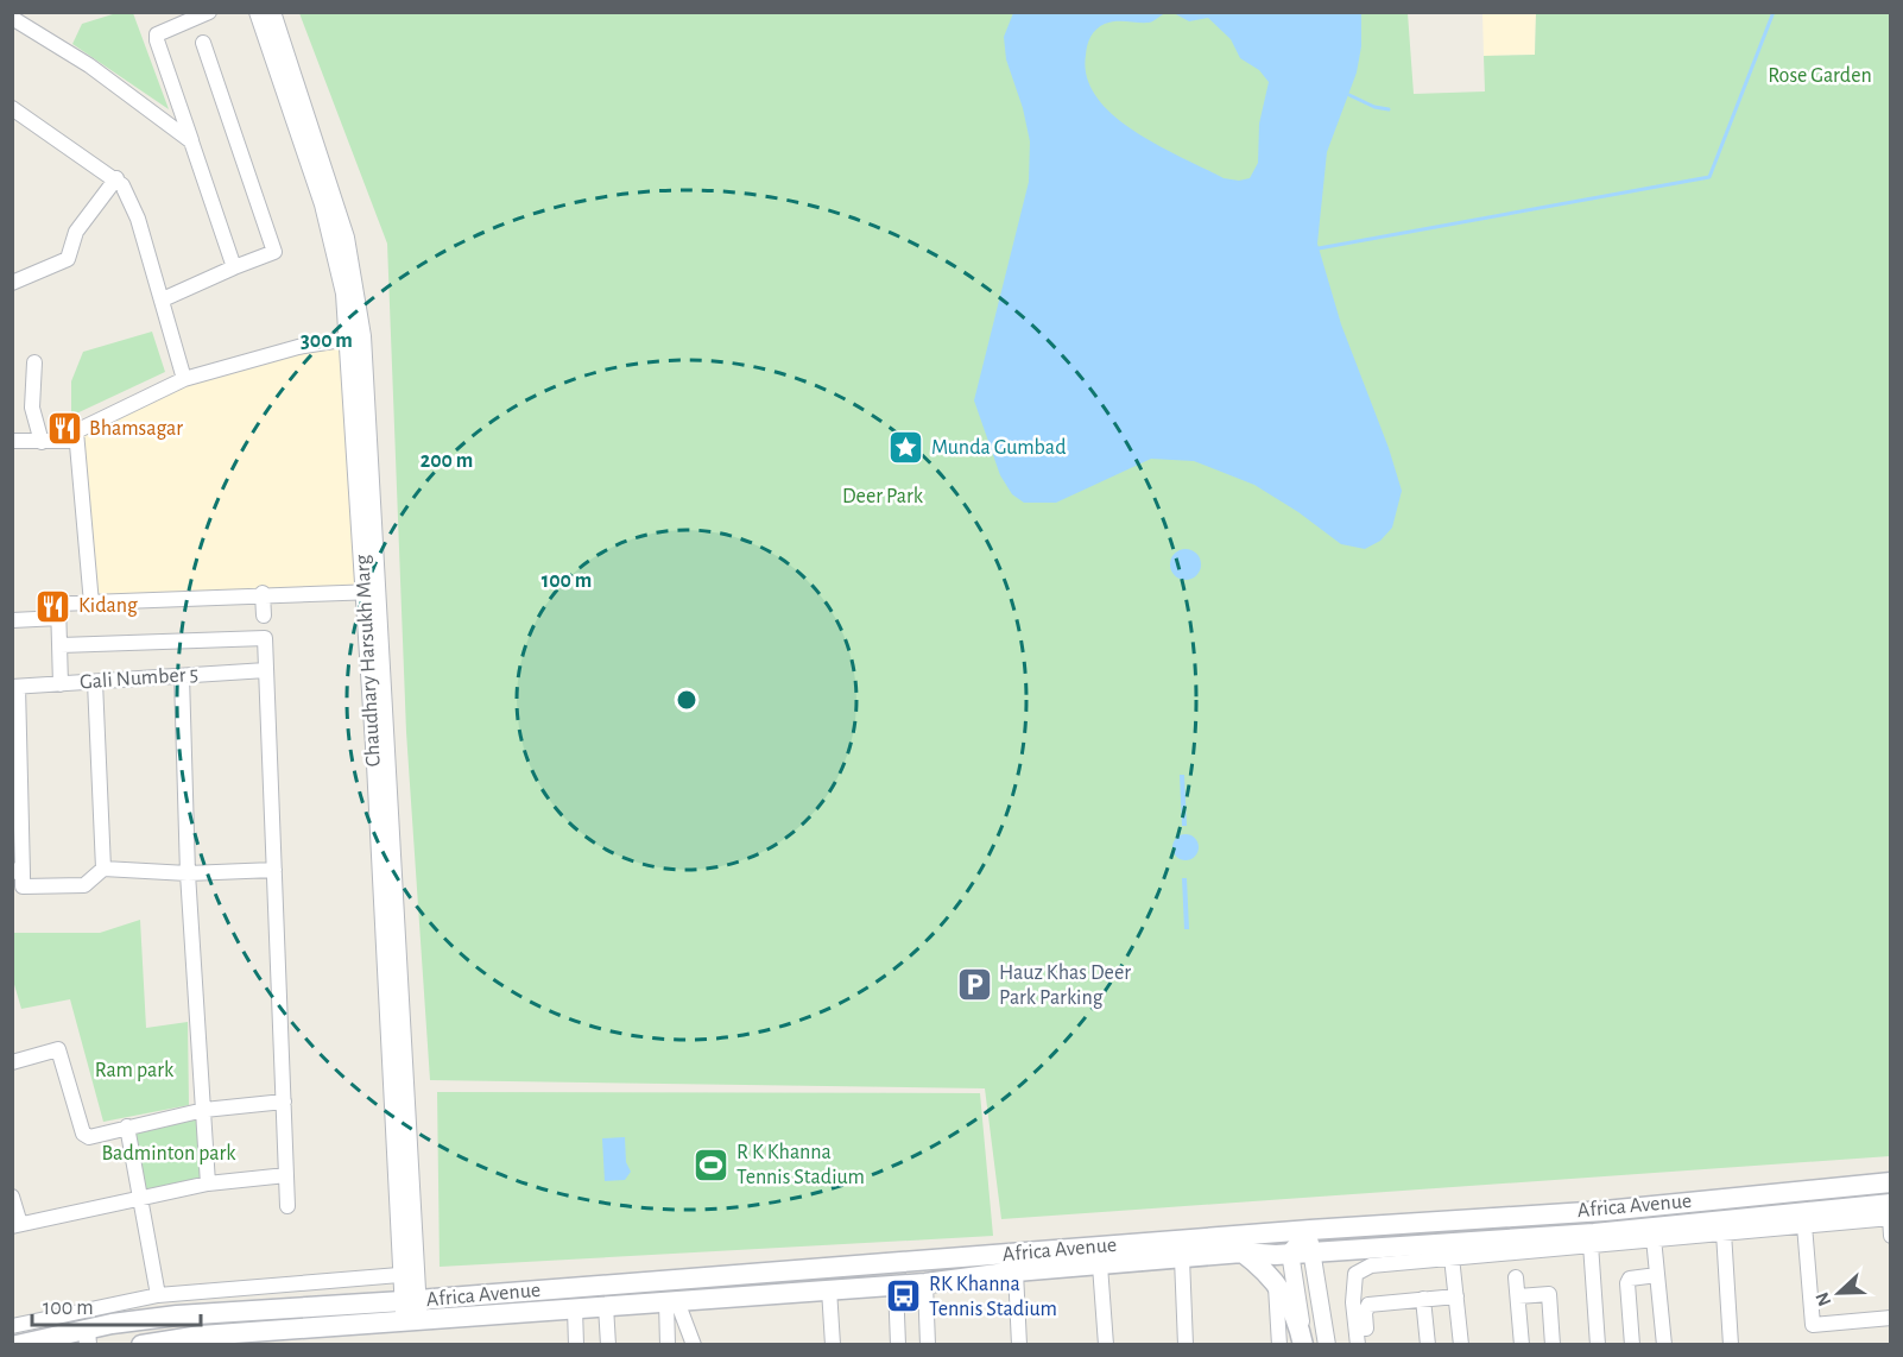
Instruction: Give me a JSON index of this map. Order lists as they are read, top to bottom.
{
  "streets": {
    "main road": ["Africa Avenue"],
    "street": ["Chaudhary Harsukh Marg", "Gali Number 5"]
  },
  "crossings": [
    ["Chaudhary Harsukh Marg", "Africa Avenue"]
  ],
  "parks": [
    "Rose Garden",
    "Deer Park",
    "Ram park",
    "Badminton park"
  ],
  "places": {
    "restaurant": ["Bhamsagar", "Kidang"],
    "place": ["Munda Gumbad"],
    "parking": ["Hauz Khas Deer Park Parking"],
    "sports": ["R K Khanna Tennis Stadium"],
    "bus stop": ["RK Khanna Tennis Stadium"]
  },
  "scale_bar": "100 m",
  "north": "left",
  "rings": ["300 m", "200 m", "100 m"]
}
